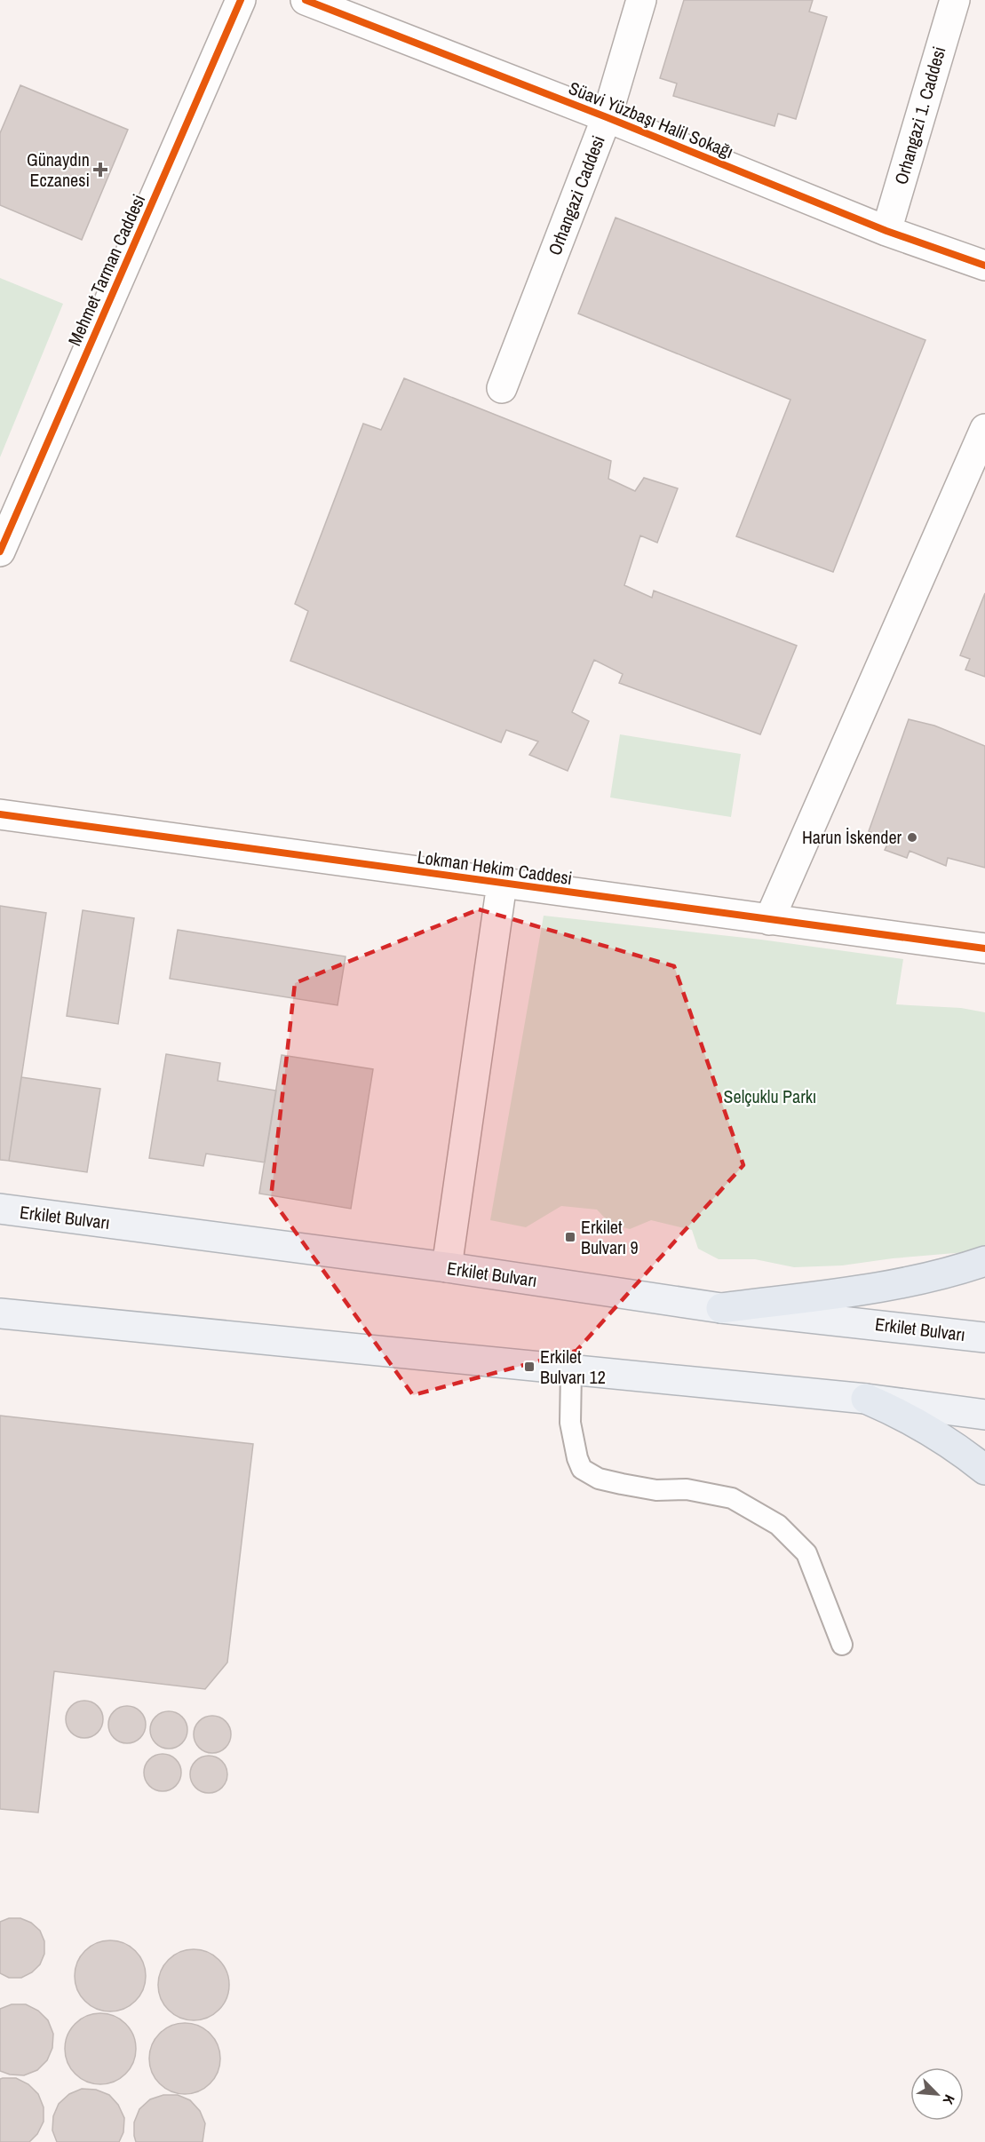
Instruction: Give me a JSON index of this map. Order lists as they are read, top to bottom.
{
  "streets": {
    "main road": ["Erkilet Bulvarı"],
    "street": [
      "Orhangazi 1. Caddesi",
      "Süavi Yüzbaşı Halil Sokağı",
      "Orhangazi Caddesi",
      "Mehmet Tarman Caddesi",
      "Lokman Hekim Caddesi"
    ]
  },
  "crossings": [
    ["Orhangazi 1. Caddesi", "Süavi Yüzbaşı Halil Sokağı"],
    ["Süavi Yüzbaşı Halil Sokağı", "Orhangazi Caddesi"]
  ],
  "parks": ["Selçuklu Parkı"],
  "places": {
    "health": ["Günaydın Eczanesi"],
    "other": ["Harun İskender"],
    "transit": ["Erkilet Bulvarı 9", "Erkilet Bulvarı 12"]
  },
  "north": "bottom right"
}
